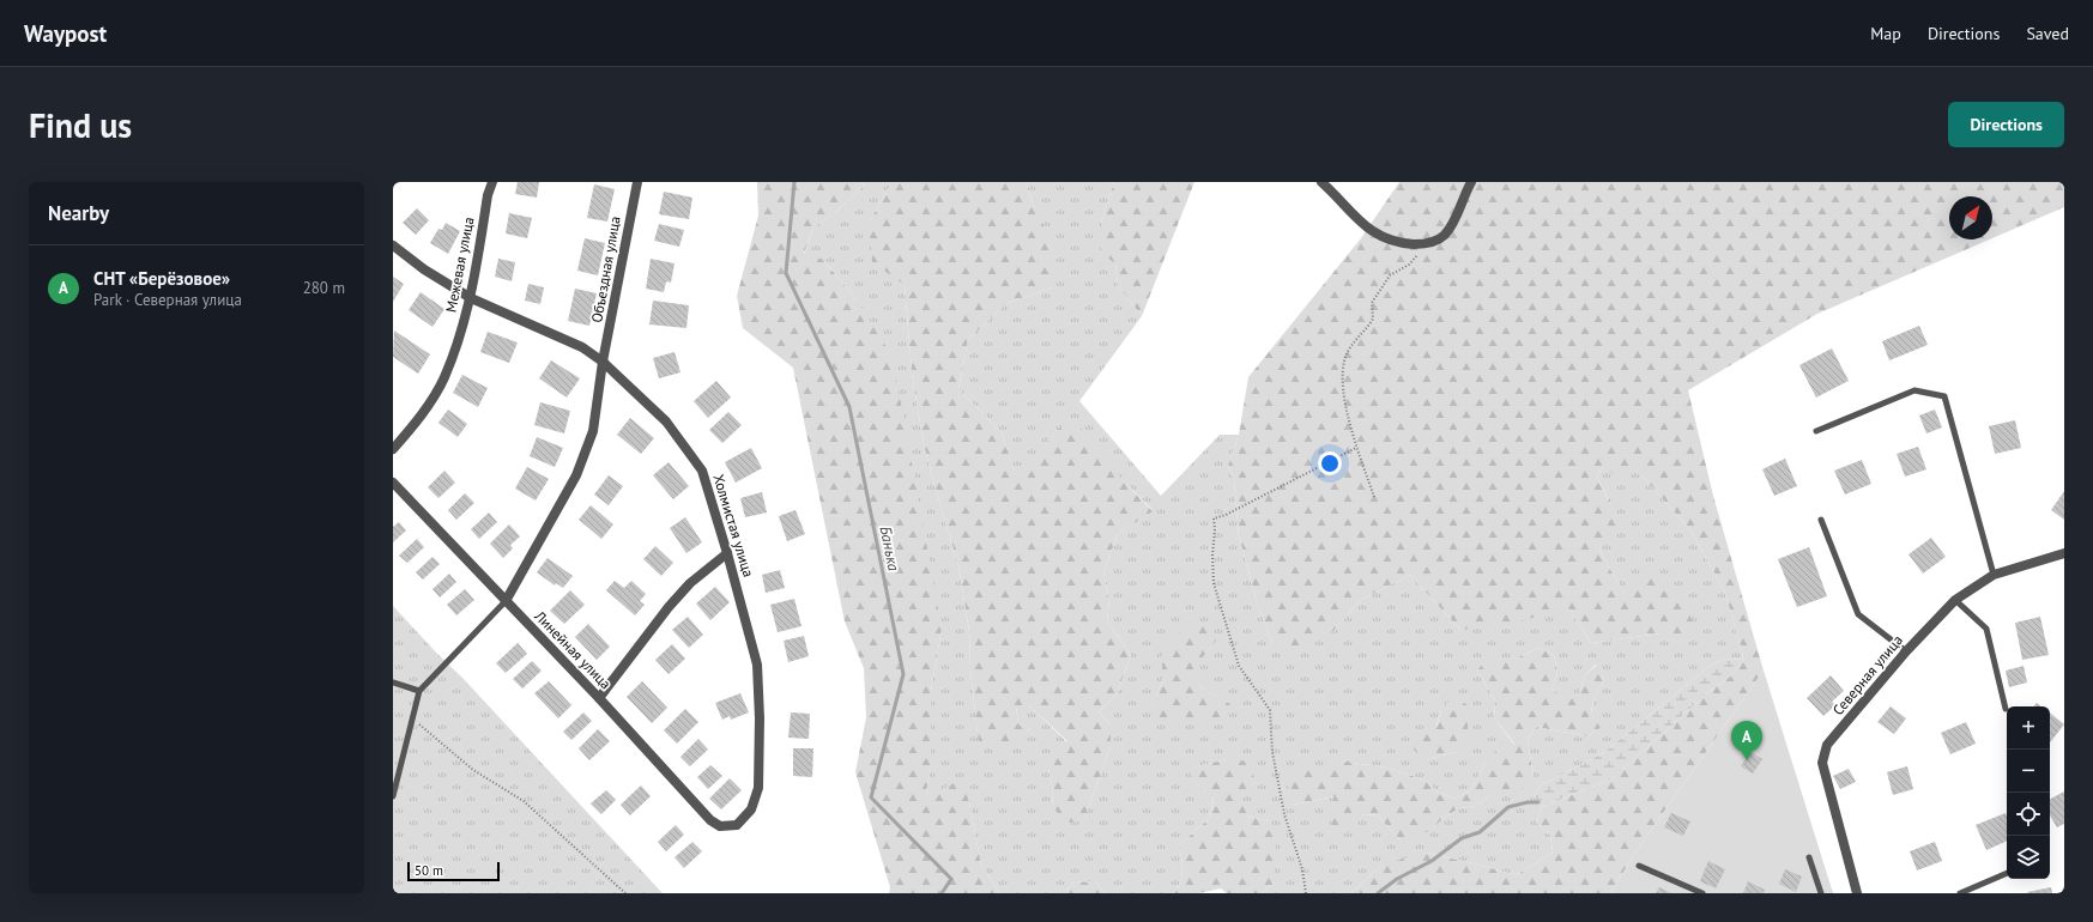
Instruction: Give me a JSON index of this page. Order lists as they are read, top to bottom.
{
  "streets": {
    "street": [
      "Межевая улица",
      "Объездная улица",
      "Холмистая улица",
      "Линейная улица",
      "Северная улица"
    ]
  },
  "crossings": [
    ["Межевая улица", "Холмистая улица"],
    ["Объездная улица", "Холмистая улица"],
    ["Объездная улица", "Линейная улица"],
    ["Холмистая улица", "Линейная улица"]
  ],
  "water": ["Банька"],
  "scale_bar": "50 m",
  "north": "top right",
  "page": {
    "header": "Waypost",
    "nav": ["Map", "Directions", "Saved"],
    "buttons": "Directions",
    "title": "Find us",
    "heading": "Nearby",
    "list": [
      {
        "mark": "A",
        "name": "СНТ «Берёзовое»",
        "note": "Park · Северная улица",
        "value": "280 m"
      }
    ],
    "map_buttons": ["+", "−"],
    "pins": "A",
    "scale": "50 m"
  }
}
